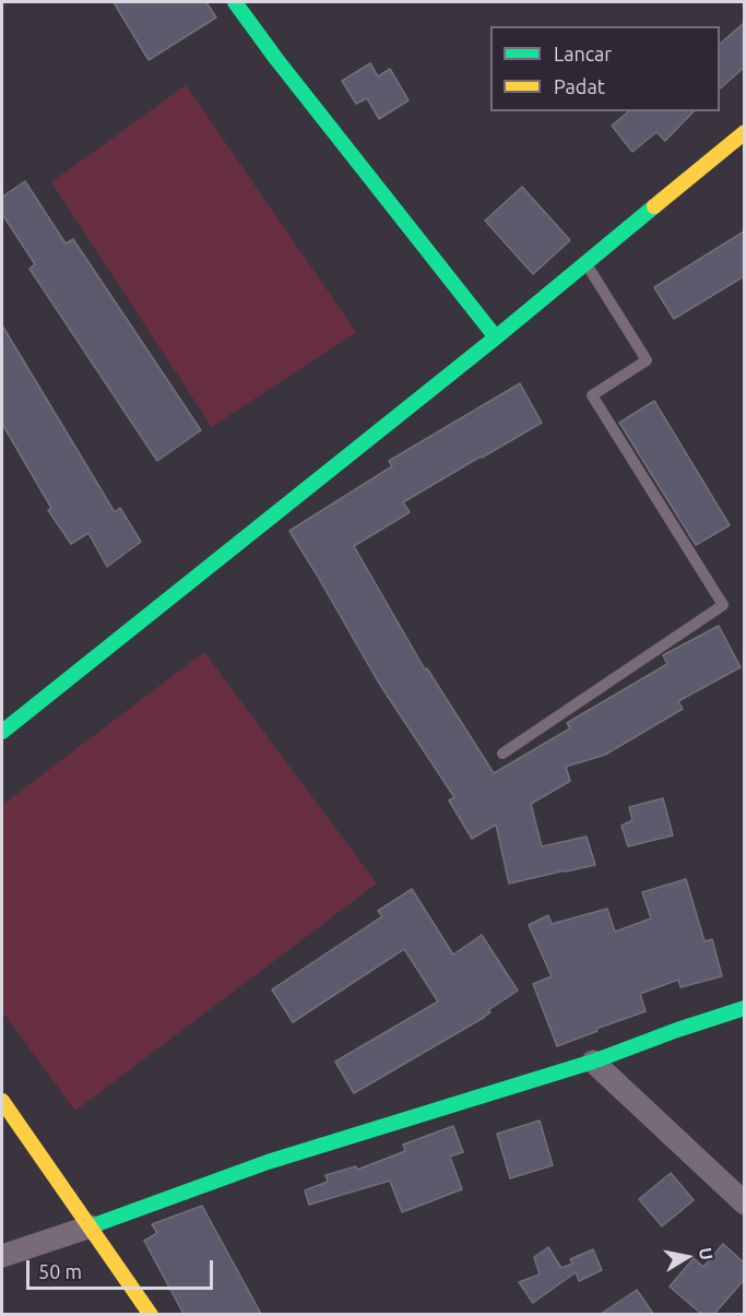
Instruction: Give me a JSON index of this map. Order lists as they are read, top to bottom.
{
  "legend": ["Lancar", "Padat"],
  "scale_bar": "50 m",
  "north": "right"
}
